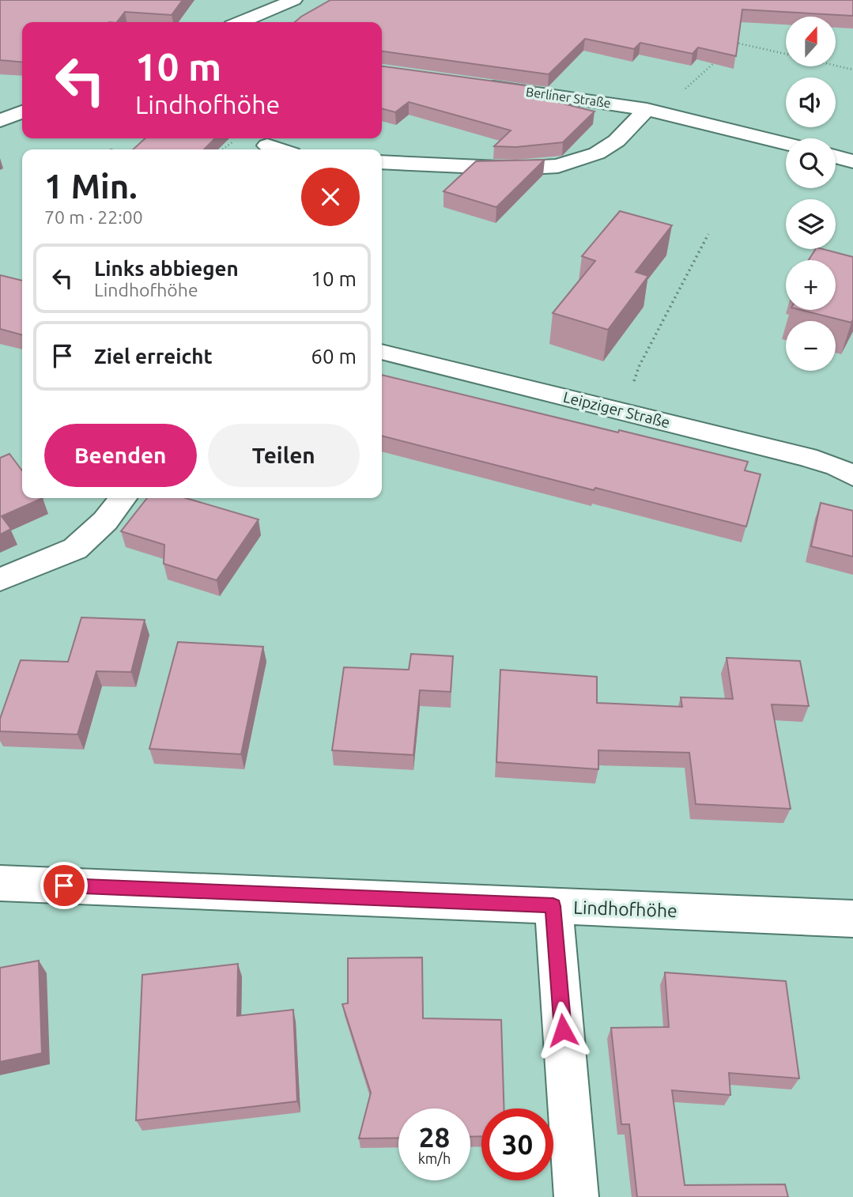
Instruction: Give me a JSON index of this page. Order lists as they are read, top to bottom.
{
  "streets": {
    "street": ["Berliner Straße", "Leipziger Straße", "Lindhofhöhe"]
  },
  "north": "top",
  "page": {
    "map_buttons": ["+", "−"],
    "turn": ["10 m", "Lindhofhöhe"],
    "heading": ["1 Min.", "70 m · 22:00"],
    "list": [
      {
        "name": "Links abbiegen",
        "note": "Lindhofhöhe",
        "value": "10 m"
      },
      {
        "name": "Ziel erreicht",
        "value": "60 m"
      }
    ],
    "buttons": ["Beenden", "Teilen"],
    "speed": "28 km/h",
    "limit": "30"
  }
}
